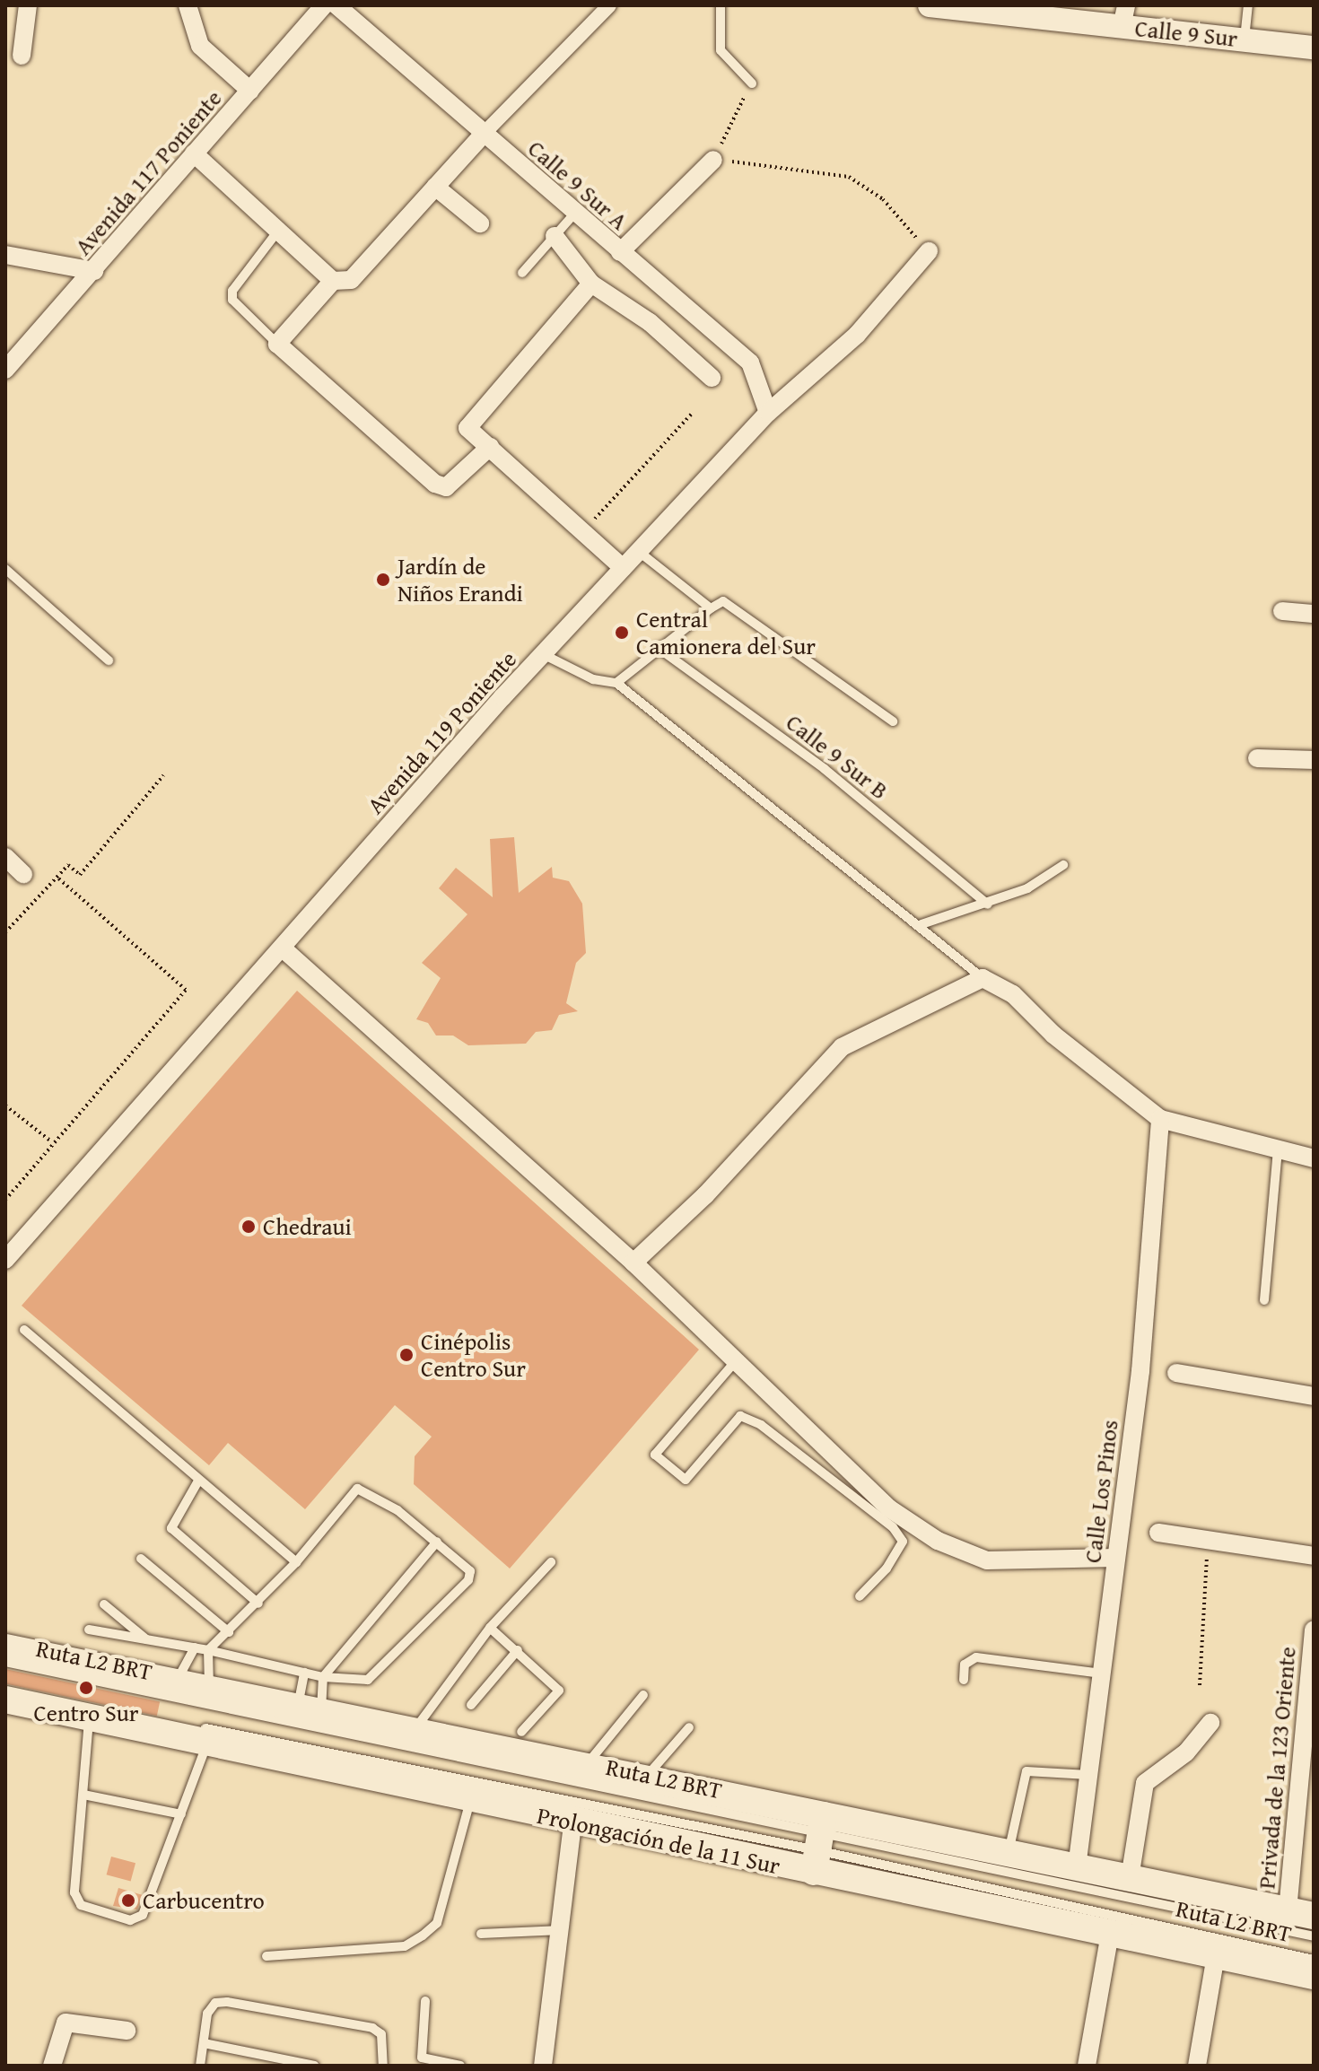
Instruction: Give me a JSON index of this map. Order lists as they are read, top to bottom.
{
  "streets": {
    "main road": ["Prolongación de la 11 Sur"],
    "street": [
      "Calle 9 Sur",
      "Avenida 117 Poniente",
      "Calle 9 Sur A",
      "Avenida 119 Poniente",
      "Calle Los Pinos",
      "Privada de la 123 Oriente"
    ],
    "lane": ["Calle 9 Sur B", "Ruta L2 BRT"]
  },
  "crossings": [
    ["Calle 9 Sur A", "Avenida 119 Poniente"],
    ["Calle Los Pinos", "Prolongación de la 11 Sur"],
    ["Ruta L2 BRT", "Prolongación de la 11 Sur"],
    ["Privada de la 123 Oriente", "Prolongación de la 11 Sur"]
  ],
  "places": [
    "Jardín de Niños Erandi",
    "Central Camionera del Sur",
    "Chedraui",
    "Cinépolis Centro Sur",
    "Centro Sur",
    "Carbucentro"
  ]
}
